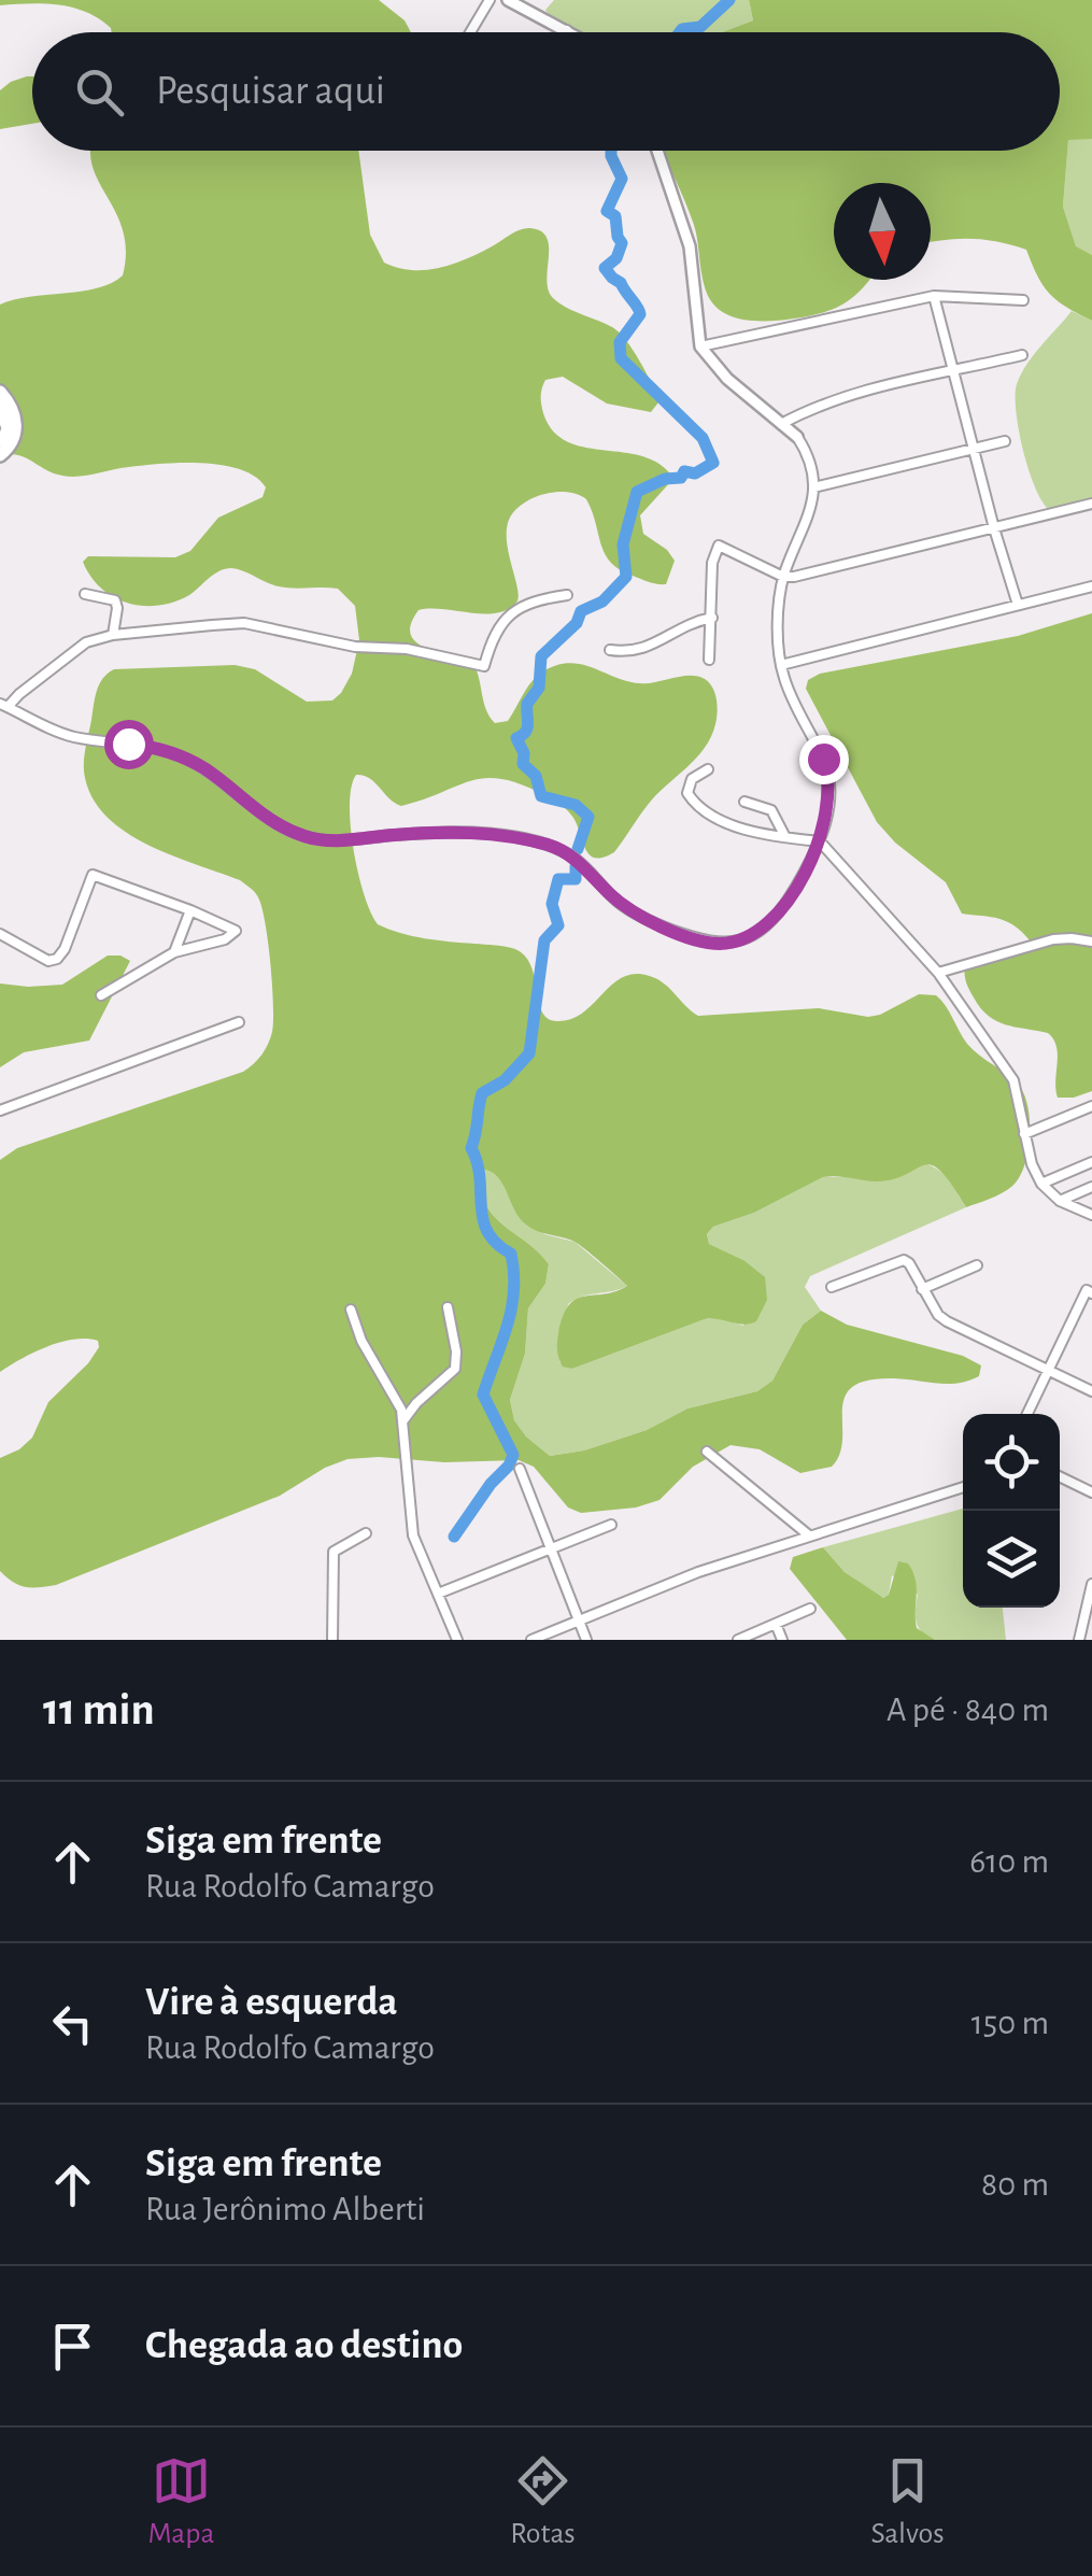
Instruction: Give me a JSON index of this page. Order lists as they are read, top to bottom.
{
  "north": "bottom",
  "page": {
    "search": "Pesquisar aqui",
    "heading": ["11 min", "A pé · 840 m"],
    "list": [
      ["Siga em frente", "Rua Rodolfo Camargo", "610 m"],
      ["Vire à esquerda", "Rua Rodolfo Camargo", "150 m"],
      ["Siga em frente", "Rua Jerônimo Alberti", "80 m"],
      "Chegada ao destino"
    ],
    "nav": ["Mapa", "Rotas", "Salvos"]
  }
}
